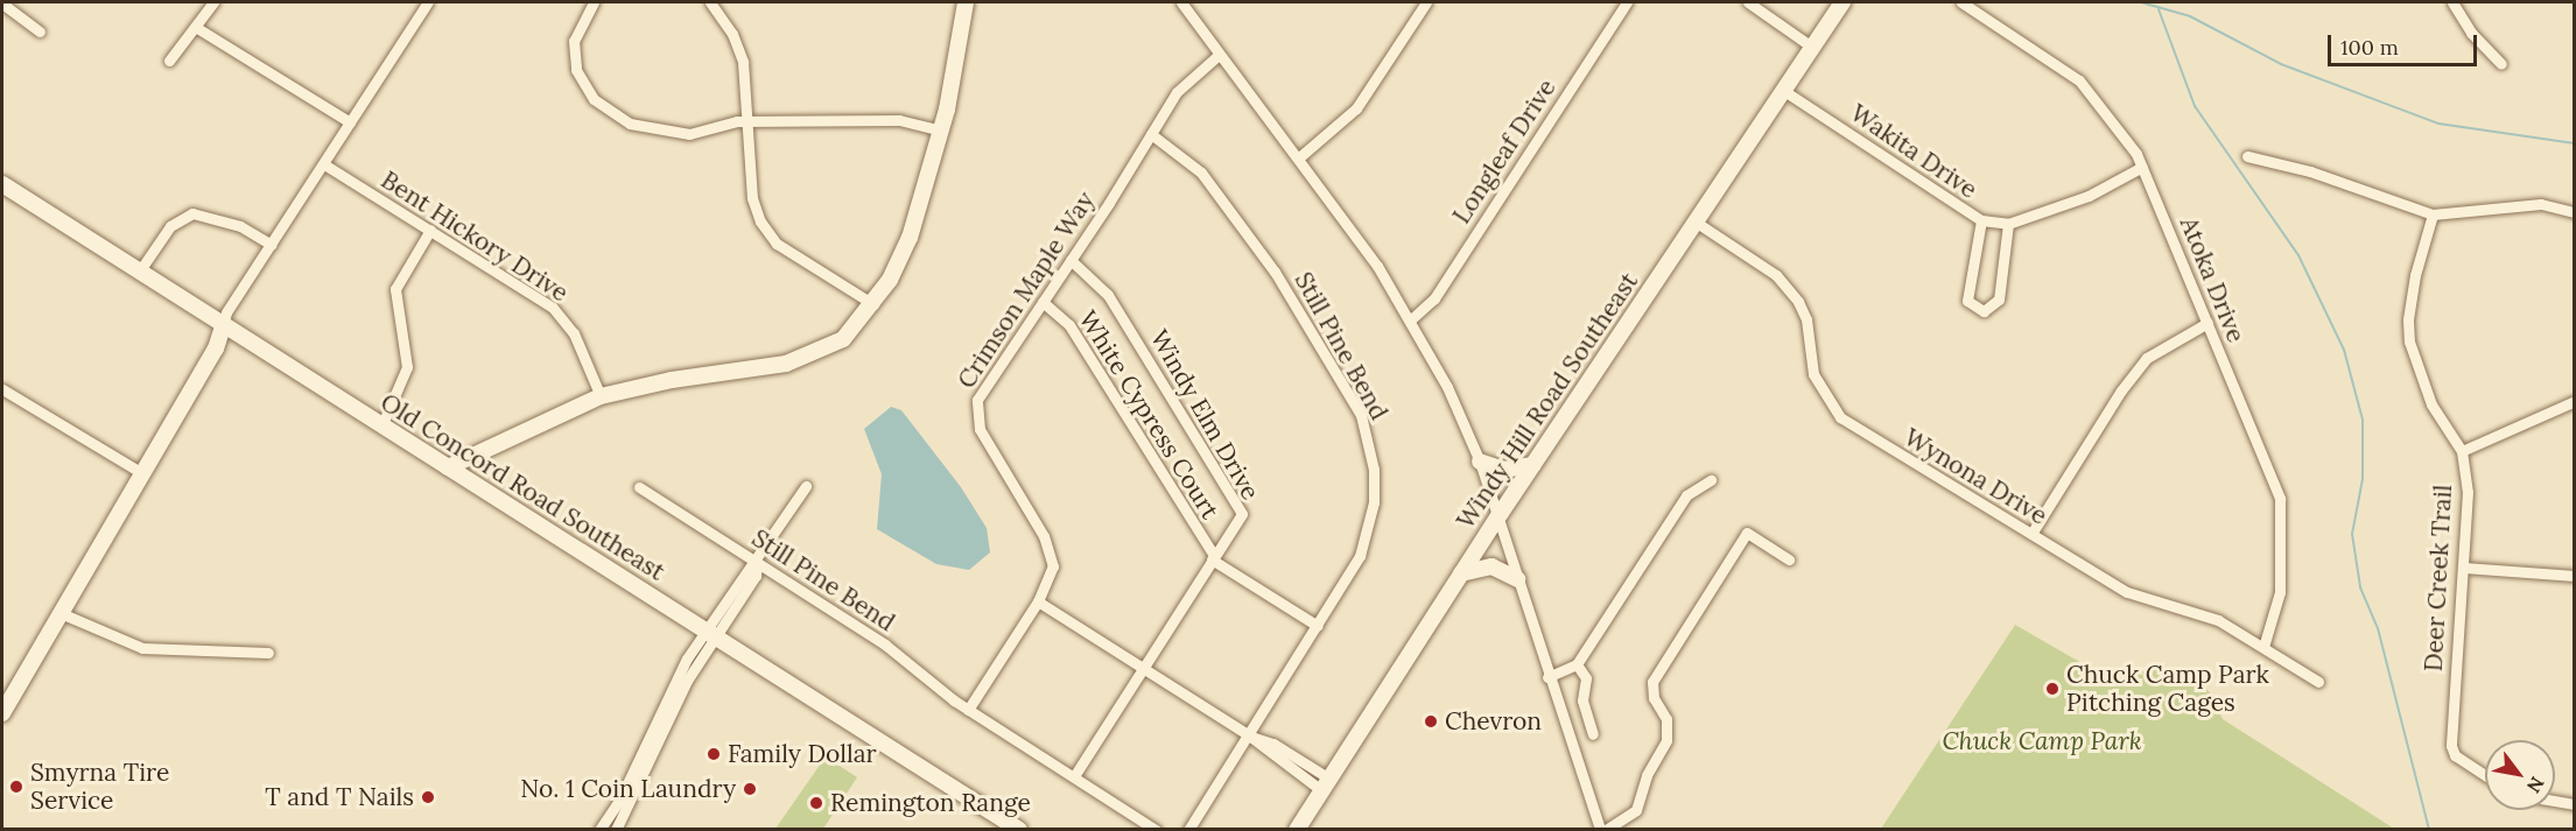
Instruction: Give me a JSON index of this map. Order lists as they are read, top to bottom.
{
  "streets": {
    "street": [
      "Longleaf Drive",
      "Wakita Drive",
      "Bent Hickory Drive",
      "Atoka Drive",
      "Crimson Maple Way",
      "Still Pine Bend",
      "Windy Hill Road Southeast",
      "White Cypress Court",
      "Windy Elm Drive",
      "Wynona Drive",
      "Old Concord Road Southeast",
      "Deer Creek Trail"
    ]
  },
  "crossings": [
    ["Wakita Drive", "Atoka Drive"],
    ["Wakita Drive", "Windy Hill Road Southeast"],
    ["Atoka Drive", "Wynona Drive"],
    ["Crimson Maple Way", "Still Pine Bend"],
    ["Crimson Maple Way", "White Cypress Court"],
    ["Crimson Maple Way", "Windy Elm Drive"],
    ["Still Pine Bend", "Windy Elm Drive"],
    ["Windy Hill Road Southeast", "Wynona Drive"],
    ["White Cypress Court", "Windy Elm Drive"]
  ],
  "parks": ["Chuck Camp Park"],
  "places": [
    "Chuck Camp Park Pitching Cages",
    "Chevron",
    "Family Dollar",
    "Smyrna Tire Service",
    "No. 1 Coin Laundry",
    "T and T Nails",
    "Remington Range"
  ],
  "scale_bar": "100 m",
  "north": "bottom right"
}
